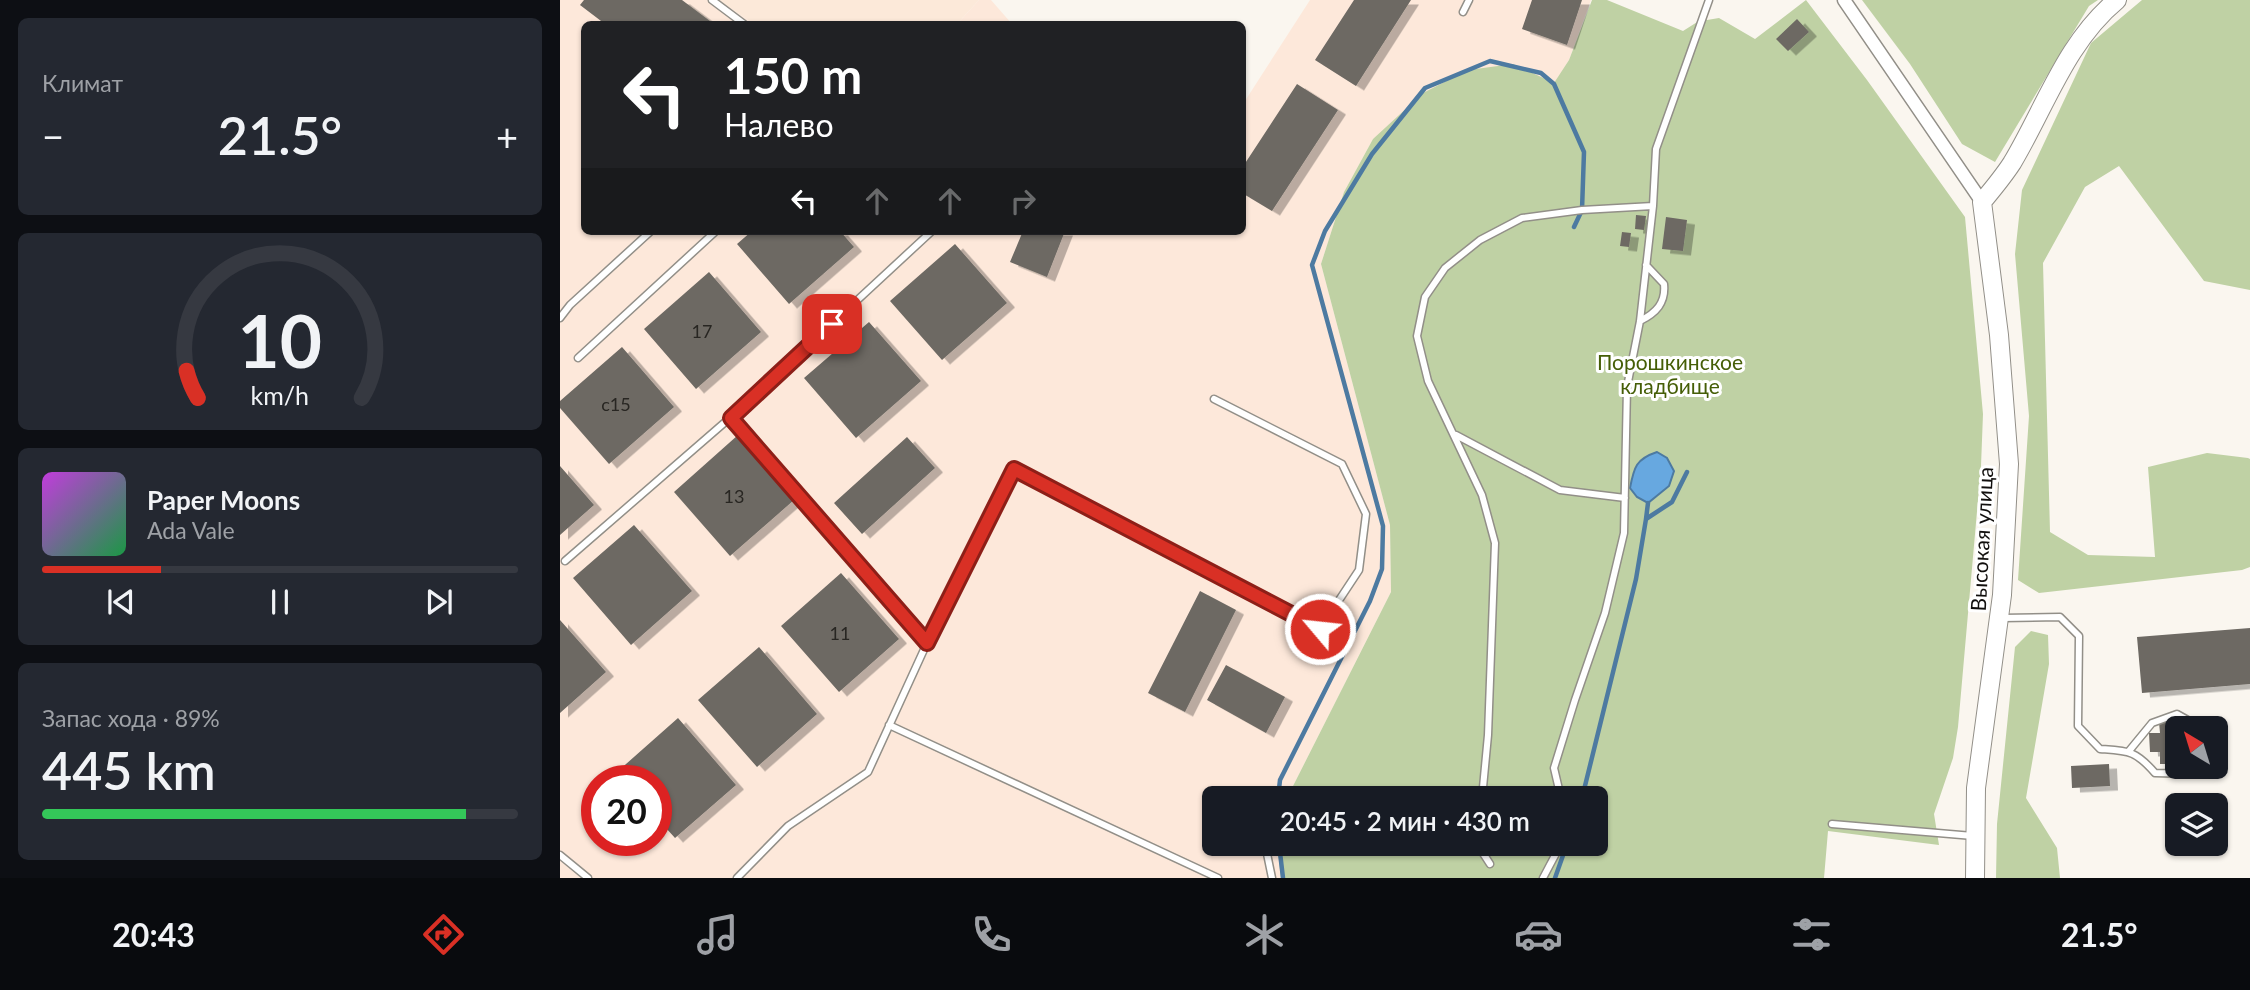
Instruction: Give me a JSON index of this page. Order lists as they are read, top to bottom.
{
  "streets": {
    "street": ["Высокая улица"]
  },
  "parks": ["Порошкинское кладбище"],
  "house_numbers": [
    "17",
    "с15",
    "13",
    "11"
  ],
  "north": "top left",
  "page": {
    "tile": [
      "Климат",
      ["Запас хода · 89%", "445 km"]
    ],
    "turn": ["150 m", "Налево"],
    "heat": ["−", "21.5°", "+"],
    "song": ["Paper Moons", "Ada Vale"],
    "limit": "20",
    "trip": "20:45 · 2 мин · 430 m",
    "tabs": ["20:43", "21.5°"],
    "gauge": ["10", "km/h"]
  }
}
